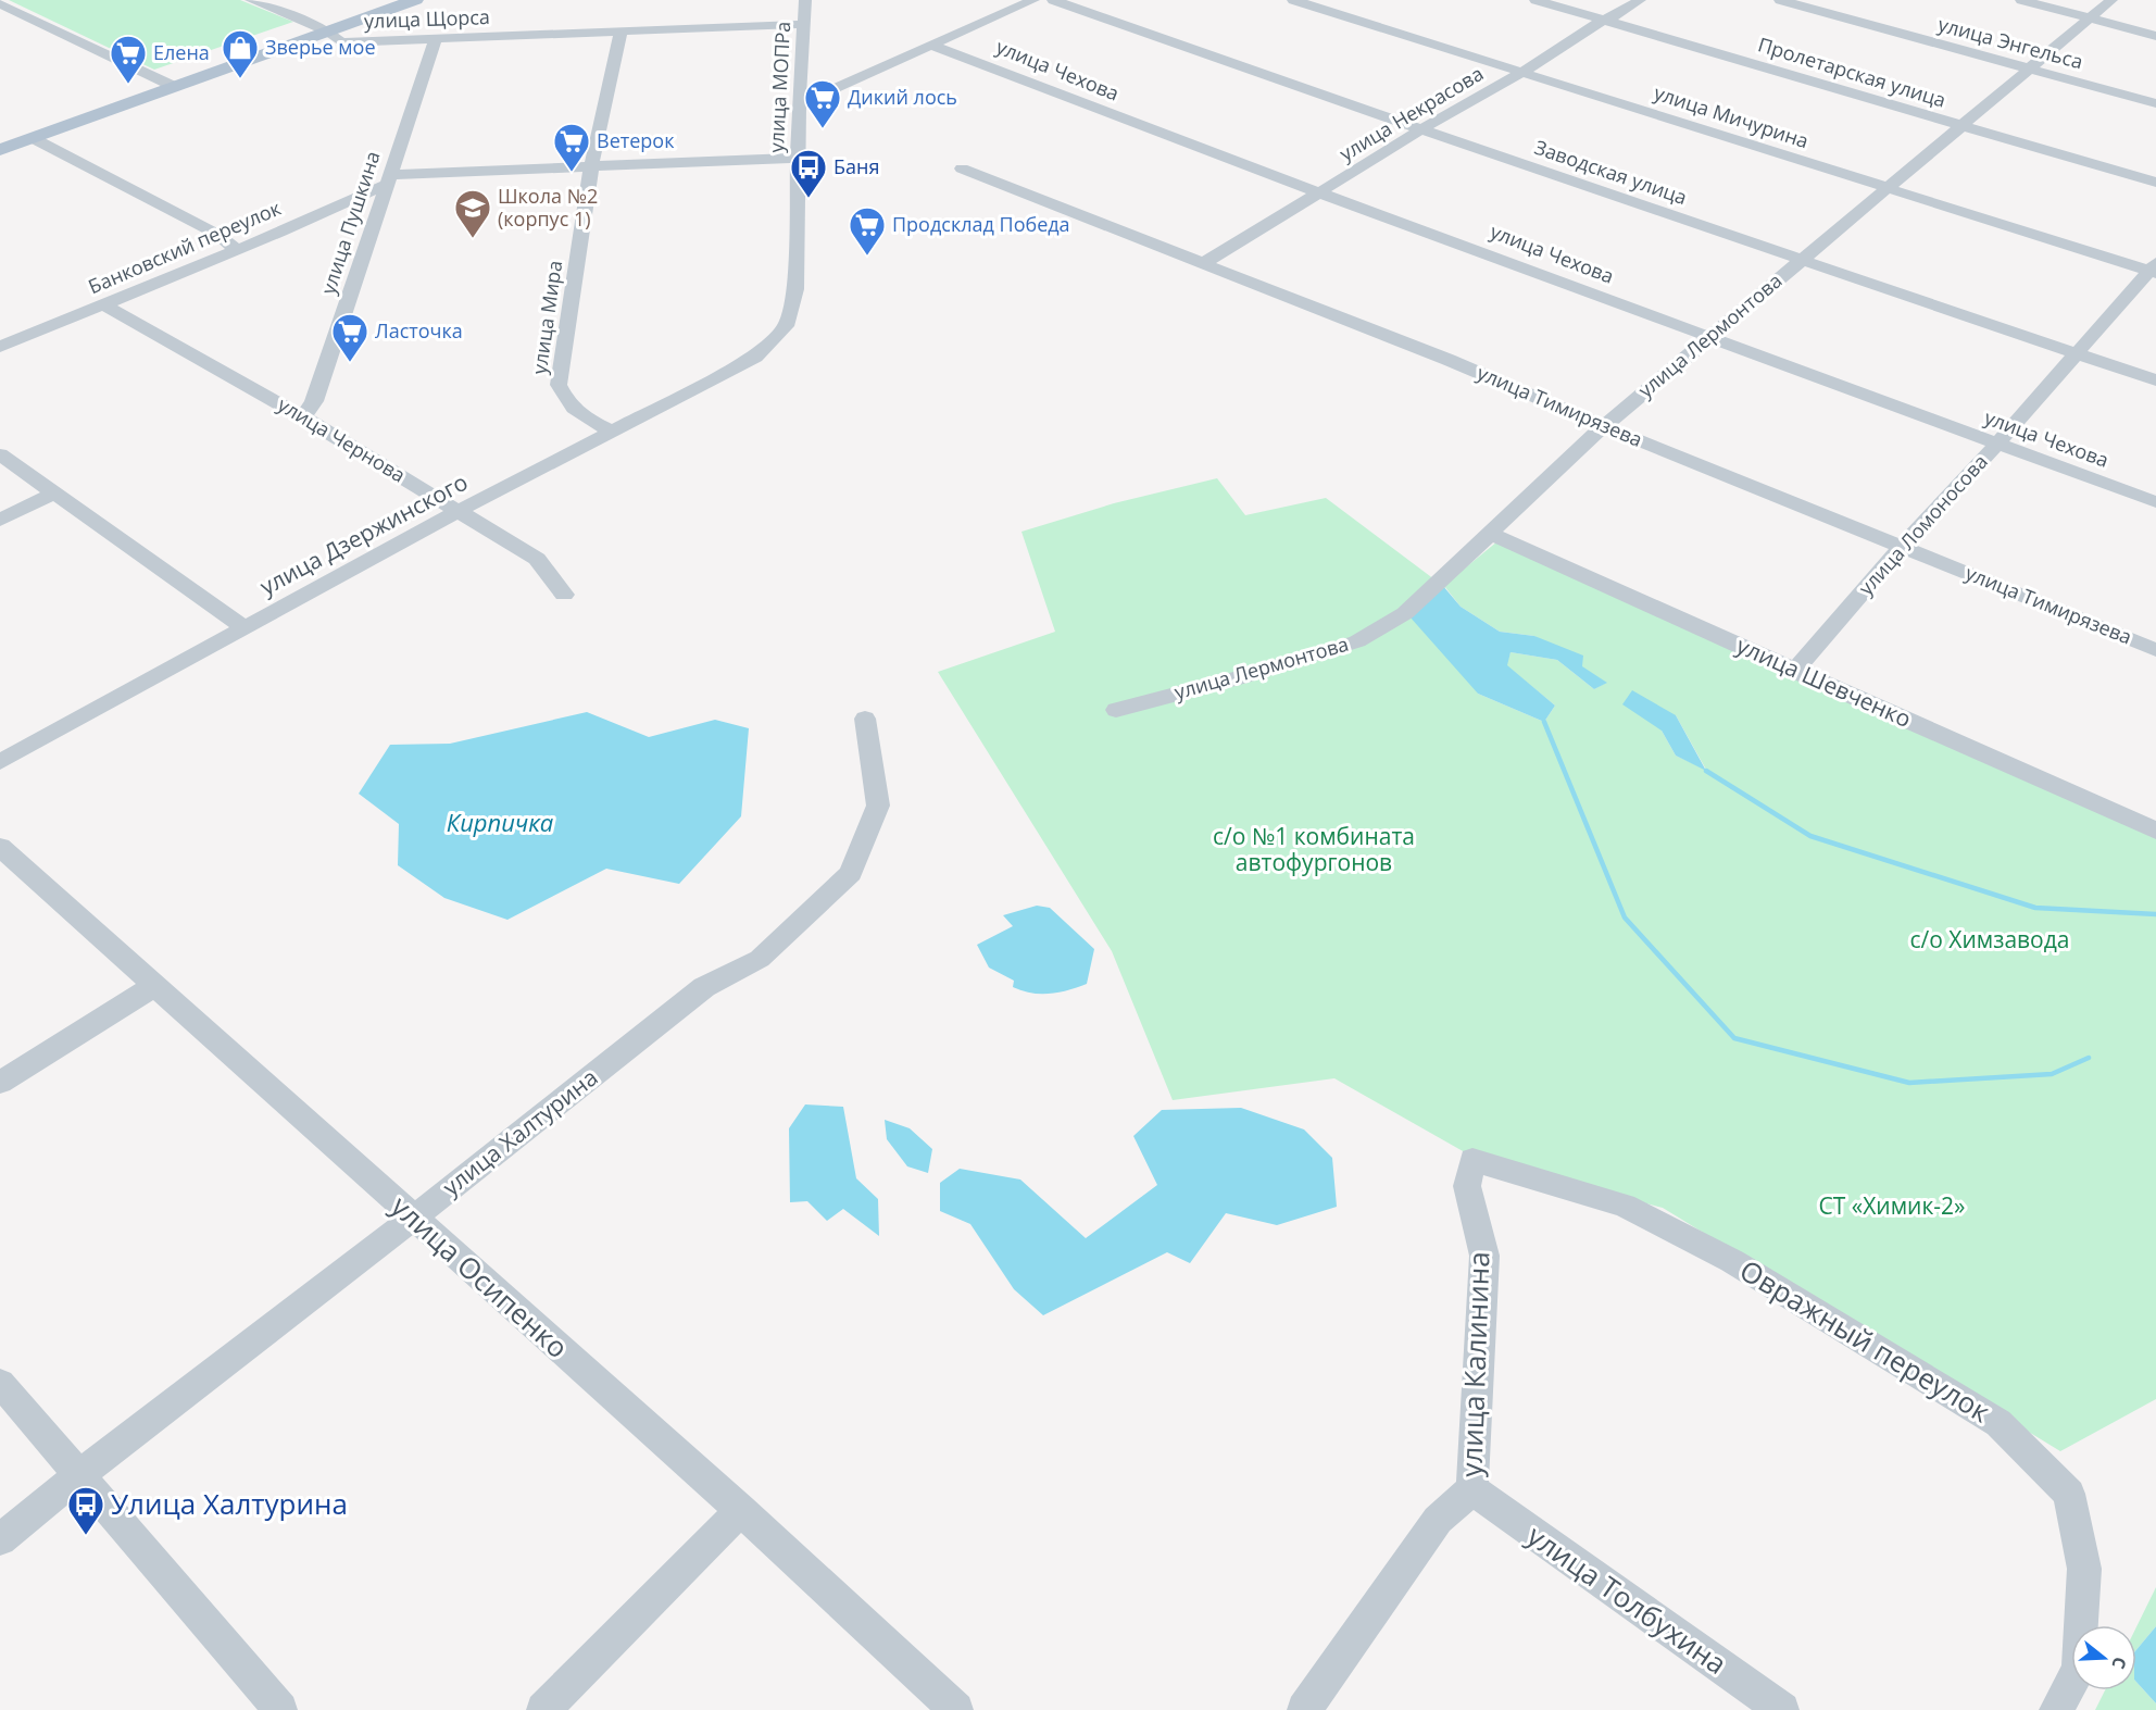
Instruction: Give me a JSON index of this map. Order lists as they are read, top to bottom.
{
  "streets": {
    "street": [
      "улица Щорса",
      "улица Энгельса",
      "улица Чехова",
      "Пролетарская улица",
      "улица МОПРа",
      "улица Некрасова",
      "улица Мичурина",
      "Заводская улица",
      "улица Пушкина",
      "Банковский переулок",
      "улица Мира",
      "улица Лермонтова",
      "улица Тимирязева",
      "улица Чернова",
      "улица Ломоносова",
      "улица Дзержинского",
      "улица Шевченко",
      "улица Халтурина",
      "улица Осипенко",
      "Овражный переулок",
      "улица Калинина",
      "улица Толбухина"
    ]
  },
  "crossings": [
    ["улица Щорса", "улица МОПРа"],
    ["улица Щорса", "улица Пушкина"],
    ["улица Щорса", "улица Мира"],
    ["улица Энгельса", "улица Лермонтова"],
    ["улица Чехова", "улица Некрасова"],
    ["улица Чехова", "улица Лермонтова"],
    ["улица Чехова", "улица Ломоносова"],
    ["Пролетарская улица", "улица Некрасова"],
    ["Пролетарская улица", "улица Лермонтова"],
    ["улица МОПРа", "улица Дзержинского"],
    ["улица Некрасова", "улица Мичурина"],
    ["улица Некрасова", "Заводская улица"],
    ["улица Некрасова", "улица Тимирязева"],
    ["улица Мичурина", "улица Лермонтова"],
    ["улица Мичурина", "улица Ломоносова"],
    ["Заводская улица", "улица Лермонтова"],
    ["Заводская улица", "улица Ломоносова"],
    ["улица Пушкина", "Банковский переулок"],
    ["улица Пушкина", "улица Чернова"],
    ["Банковский переулок", "улица Чернова"],
    ["улица Мира", "улица Дзержинского"],
    ["улица Лермонтова", "улица Тимирязева"],
    ["улица Лермонтова", "улица Шевченко"],
    ["улица Тимирязева", "улица Ломоносова"],
    ["улица Чернова", "улица Дзержинского"],
    ["улица Ломоносова", "улица Шевченко"],
    ["улица Халтурина", "улица Осипенко"],
    ["Овражный переулок", "улица Калинина"],
    ["улица Калинина", "улица Толбухина"]
  ],
  "water": ["Кирпичка"],
  "parks": ["с/о №1 комбината автофургонов", "с/о Химзавода", "СТ «Химик-2»"],
  "places": {
    "shop": ["Зверье мое"],
    "supermarket": [
      "Елена",
      "Дикий лось",
      "Ветерок",
      "Продсклад Победа",
      "Ласточка"
    ],
    "bus stop": ["Баня", "Улица Халтурина"],
    "school or university": ["Школа №2 (корпус 1)"]
  },
  "north": "right"
}
